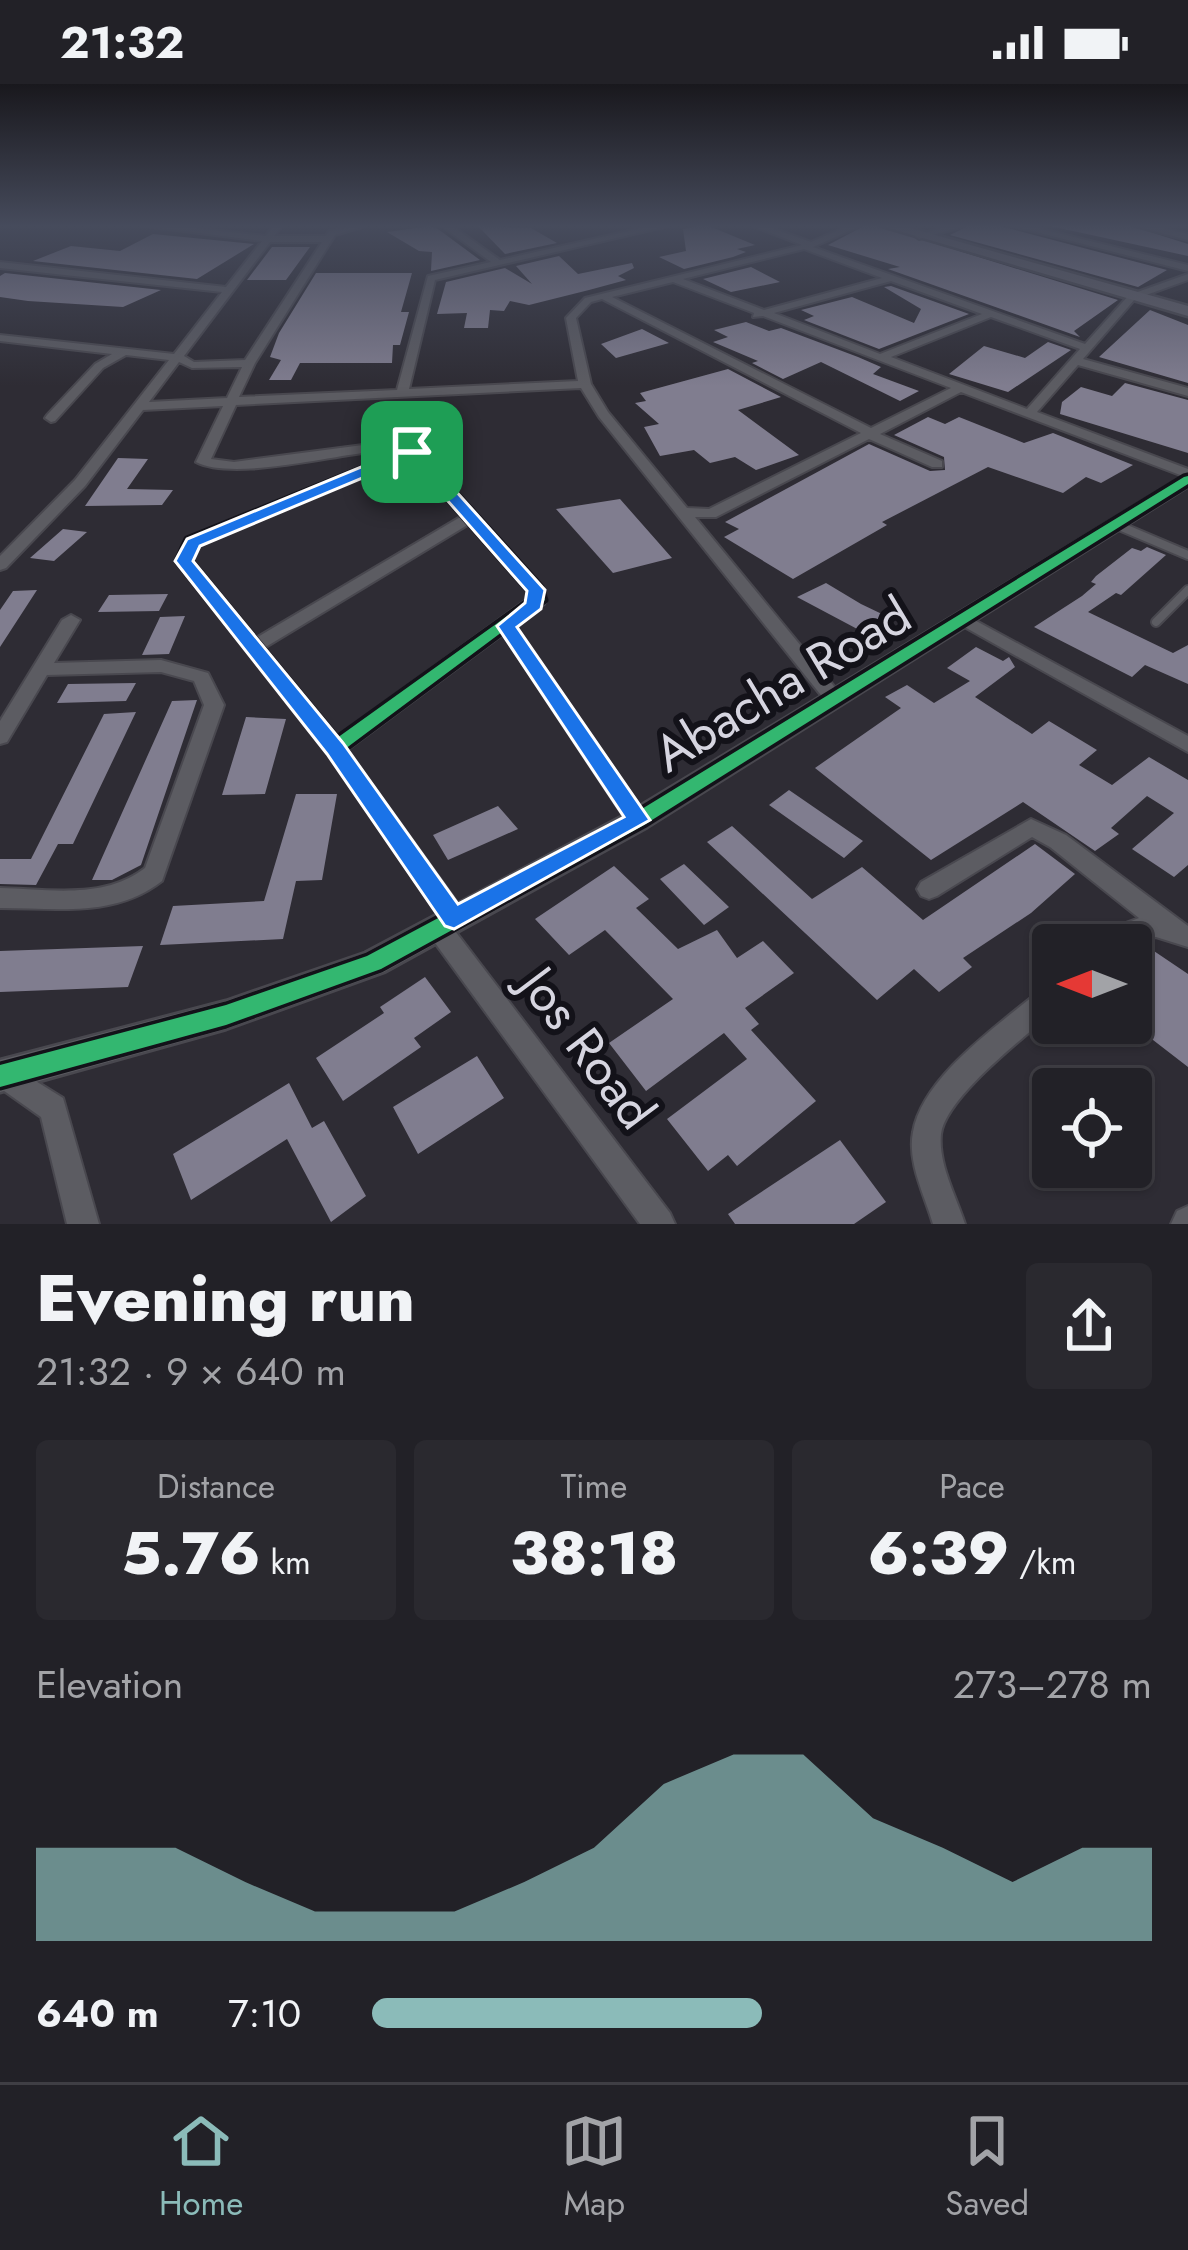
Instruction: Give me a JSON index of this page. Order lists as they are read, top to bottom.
{
  "streets": {
    "street": ["Abacha Road", "Jos Road"]
  },
  "crossings": [
    ["Abacha Road", "Jos Road"]
  ],
  "north": "left",
  "page": {
    "status": "21:32",
    "heading": ["Evening run", "21:32 · 9 × 640 m"],
    "stats": [
      ["Distance", "5.76 km"],
      ["Time", "38:18"],
      ["Pace", "6:39 /km"]
    ],
    "chart": ["Elevation", "273–278 m"],
    "list": [
      {
        "name": "640 m",
        "note": "7:10"
      }
    ],
    "tabs": ["Home", "Map", "Saved"]
  }
}
